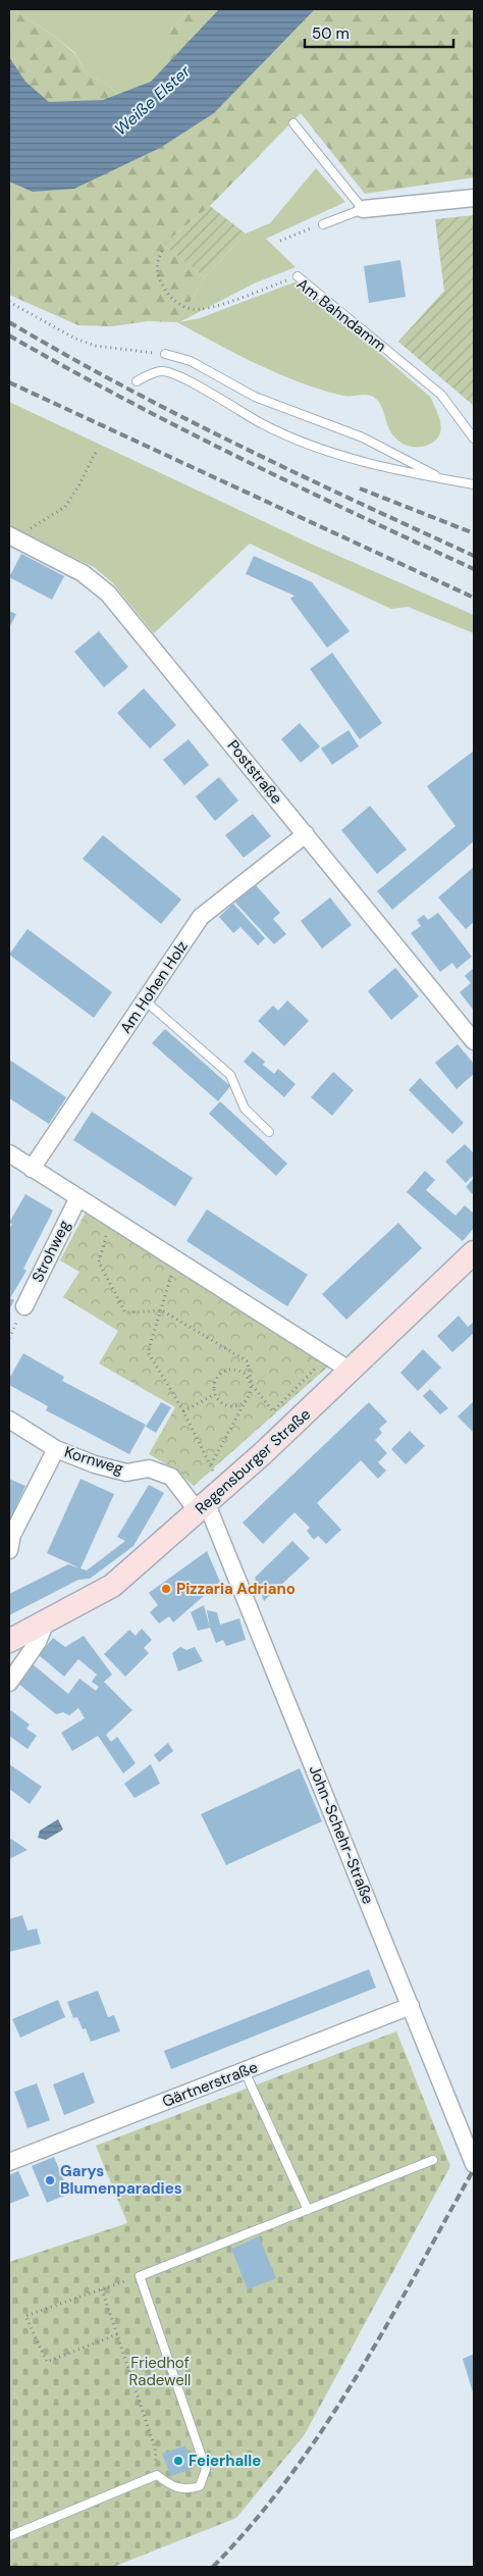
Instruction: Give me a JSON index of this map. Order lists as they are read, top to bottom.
{
  "streets": {
    "main road": ["Regensburger Straße"],
    "street": [
      "Poststraße",
      "Am Hohen Holz",
      "Strohweg",
      "Kornweg",
      "John-Schehr-Straße",
      "Gärtnerstraße"
    ],
    "lane": ["Am Bahndamm"]
  },
  "crossings": [
    ["Poststraße", "Am Hohen Holz"],
    ["Kornweg", "Regensburger Straße"],
    ["Kornweg", "John-Schehr-Straße"],
    ["Regensburger Straße", "John-Schehr-Straße"],
    ["John-Schehr-Straße", "Gärtnerstraße"]
  ],
  "water": ["Weiße Elster"],
  "parks": ["Friedhof Radewell"],
  "places": ["Pizzaria Adriano", "Garys Blumenparadies", "Feierhalle"],
  "scale_bar": "50 m"
}
